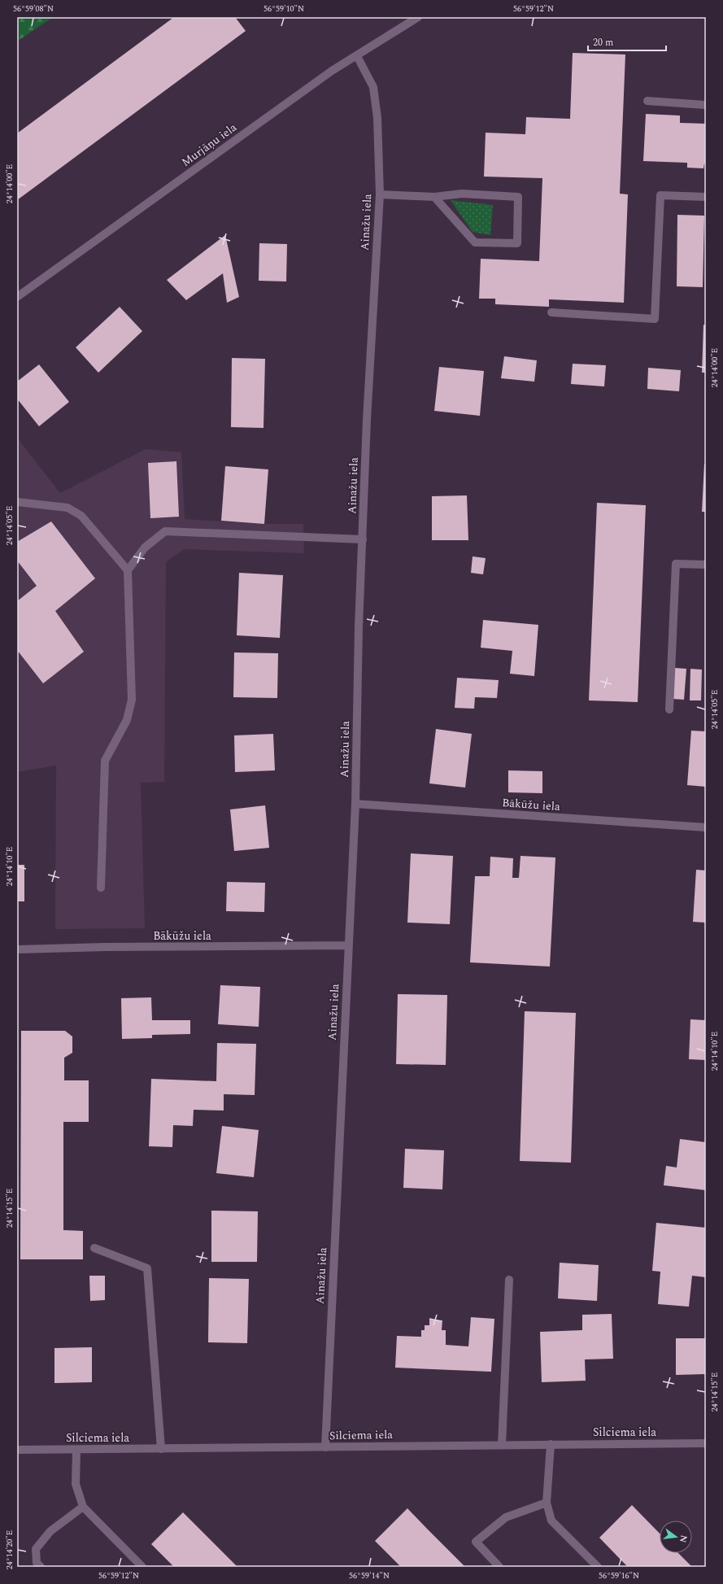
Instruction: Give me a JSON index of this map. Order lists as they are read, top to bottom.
{
  "streets": {
    "street": [
      "Murjāņu iela",
      "Ainažu iela",
      "Bākūžu iela",
      "Silciema iela"
    ]
  },
  "crossings": [
    ["Murjāņu iela", "Ainažu iela"],
    ["Ainažu iela", "Bākūžu iela"],
    ["Ainažu iela", "Silciema iela"]
  ],
  "scale_bar": "20 m",
  "north": "right",
  "coordinates": [
    "56°59'08\"N",
    "56°59'10\"N",
    "56°59'12\"N",
    "24°14'00\"E",
    "24°14'05\"E",
    "24°14'10\"E",
    "24°14'15\"E",
    "24°14'20\"E",
    "56°59'14\"N",
    "56°59'16\"N"
  ]
}
